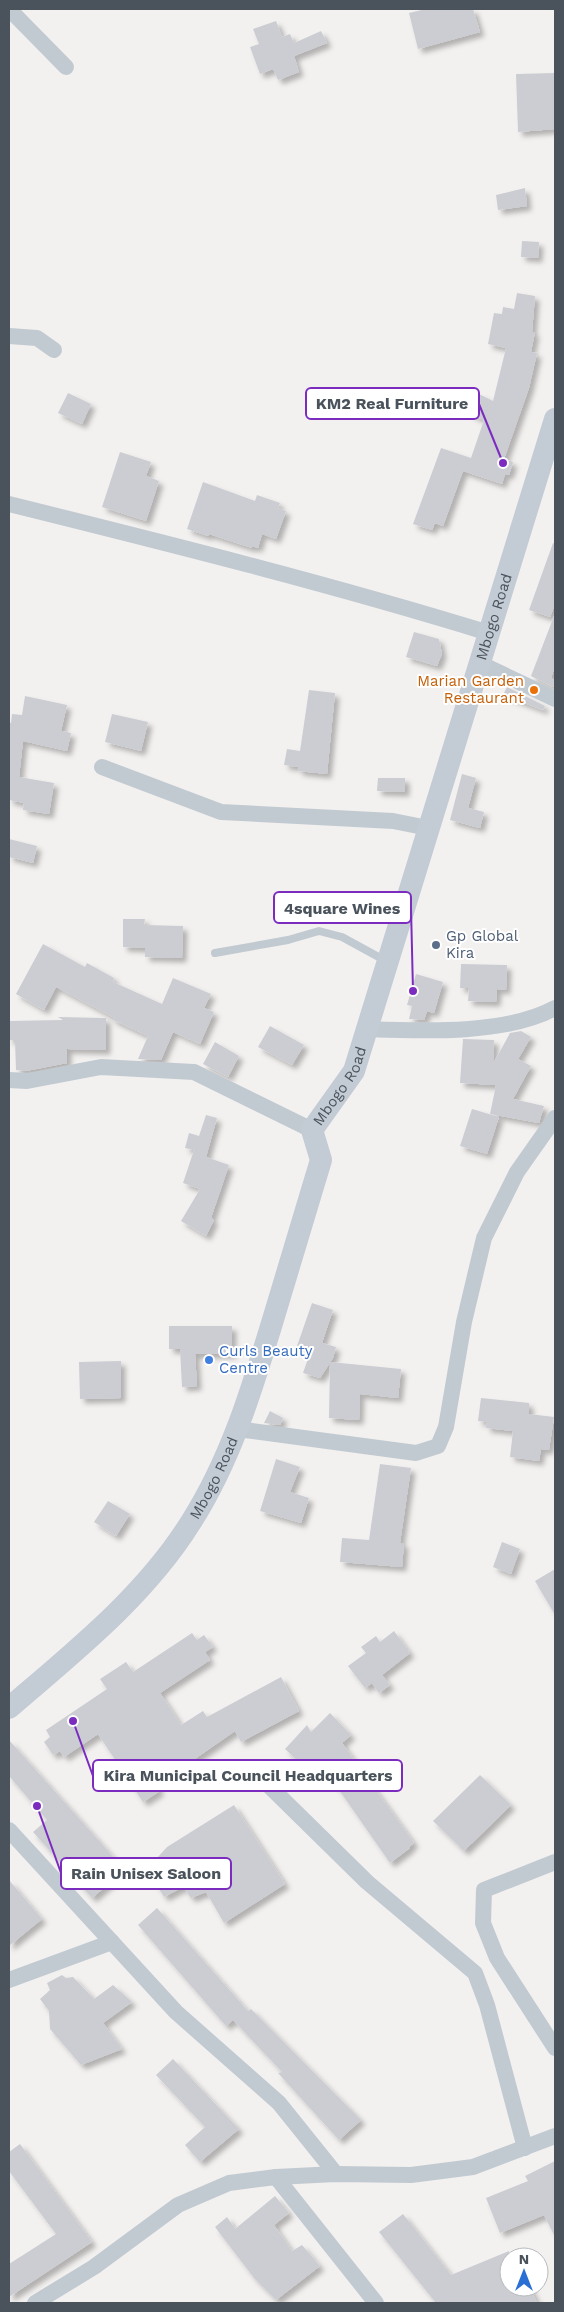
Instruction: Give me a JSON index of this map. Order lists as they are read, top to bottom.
{
  "streets": {
    "main road": ["Mbogo Road"]
  },
  "places": [
    "KM2 Real Furniture",
    "Marian Garden Restaurant",
    "Gp Global Kira",
    "4square Wines",
    "Curls Beauty Centre",
    "Kira Municipal Council Headquarters",
    "Rain Unisex Saloon"
  ],
  "north": "top"
}
